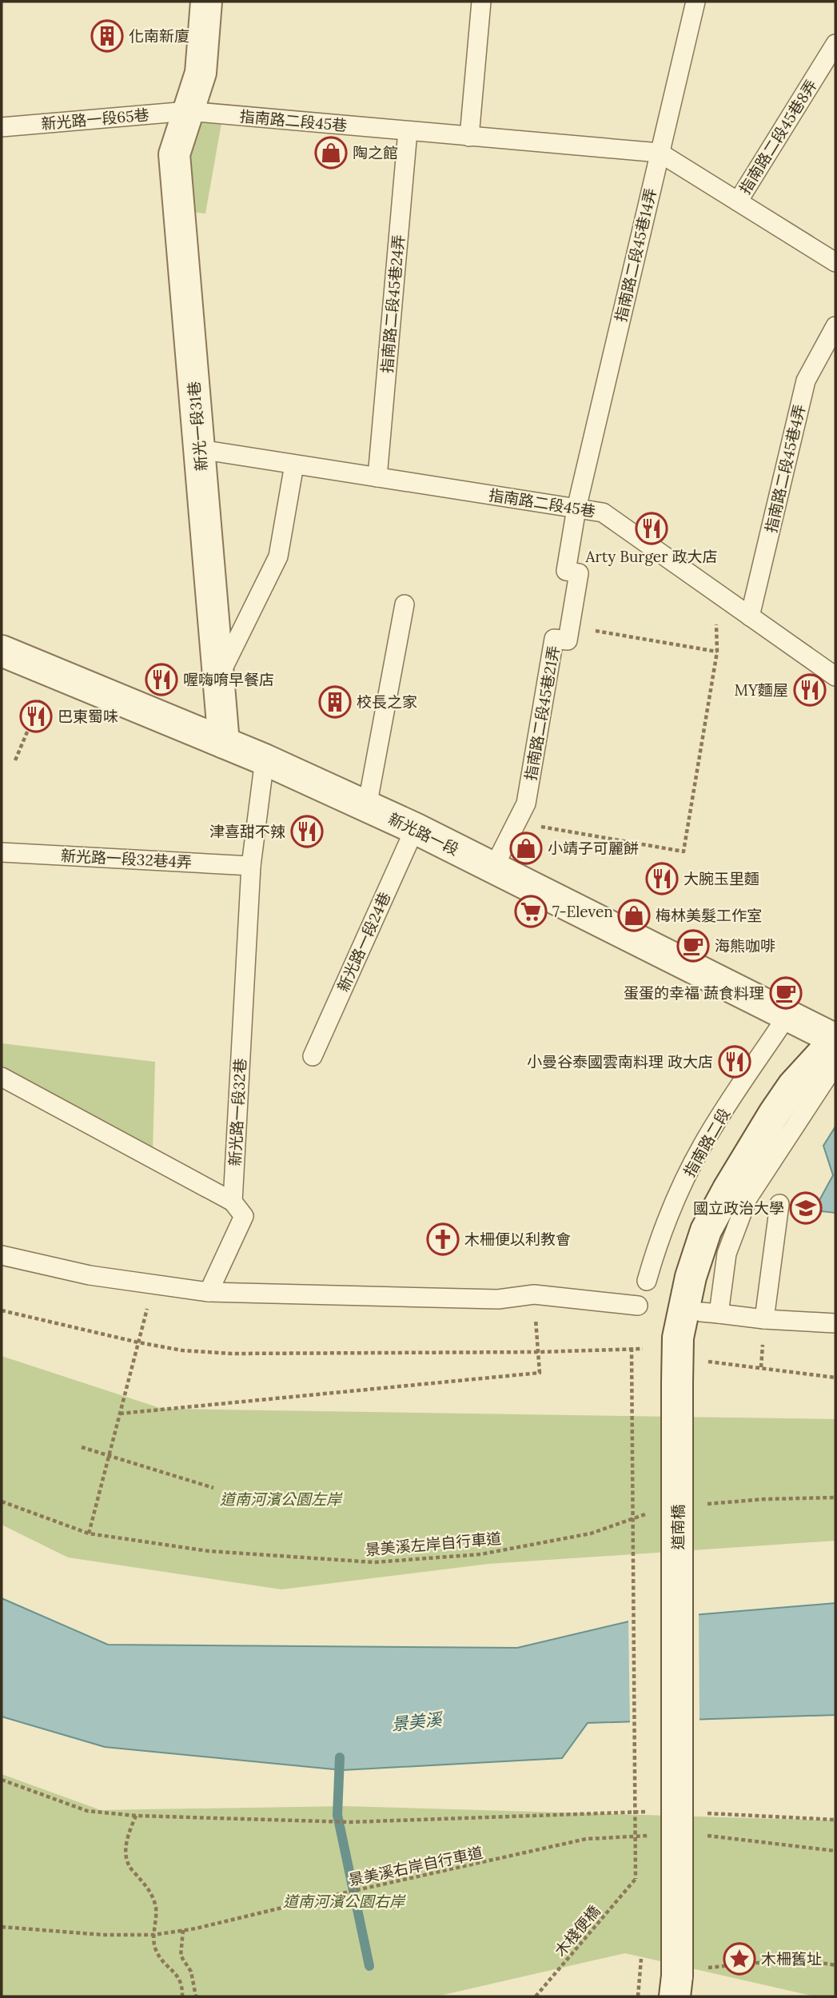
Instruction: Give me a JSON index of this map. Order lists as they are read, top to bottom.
{
  "streets": {
    "street": ["新光一段31巷", "新光路一段", "道南橋"],
    "lane": [
      "新光路一段65巷",
      "指南路二段45巷",
      "指南路二段45巷8弄",
      "指南路二段45巷14弄",
      "指南路二段45巷24弄",
      "指南路二段45巷4弄",
      "指南路二段45巷21弄",
      "新光路一段32巷4弄",
      "新光路一段24巷",
      "新光路一段32巷",
      "指南路二段"
    ],
    "path": ["景美溪左岸自行車道", "景美溪右岸自行車道", "木棧便橋"]
  },
  "crossings": [
    ["新光路一段65巷", "指南路二段45巷"],
    ["新光路一段65巷", "新光一段31巷"],
    ["指南路二段45巷", "指南路二段45巷8弄"],
    ["指南路二段45巷", "指南路二段45巷14弄"],
    ["指南路二段45巷", "指南路二段45巷24弄"],
    ["指南路二段45巷", "新光一段31巷"],
    ["指南路二段45巷", "指南路二段45巷4弄"],
    ["指南路二段45巷", "指南路二段45巷21弄"],
    ["指南路二段45巷14弄", "指南路二段45巷21弄"],
    ["新光一段31巷", "新光路一段"],
    ["指南路二段45巷21弄", "新光路一段"],
    ["新光路一段", "新光路一段24巷"],
    ["新光路一段", "新光路一段32巷"],
    ["新光路一段", "指南路二段"],
    ["新光路一段", "道南橋"],
    ["新光路一段32巷4弄", "新光路一段32巷"]
  ],
  "water": ["景美溪"],
  "parks": ["道南河濱公園左岸", "道南河濱公園右岸"],
  "places": {
    "building": ["化南新廈", "校長之家"],
    "shop": ["陶之館", "小靖子可麗餅", "梅林美髮工作室"],
    "restaurant": [
      "Arty Burger 政大店",
      "喔嗨唷早餐店",
      "MY麵屋",
      "巴東蜀味",
      "津喜甜不辣",
      "大腕玉里麵",
      "小曼谷泰國雲南料理 政大店"
    ],
    "supermarket": ["7-Eleven"],
    "cafe": ["海熊咖啡", "蛋蛋的幸福 蔬食料理"],
    "school or university": ["國立政治大學"],
    "church": ["木柵便以利教會"],
    "place": ["木柵舊址"]
  }
}
